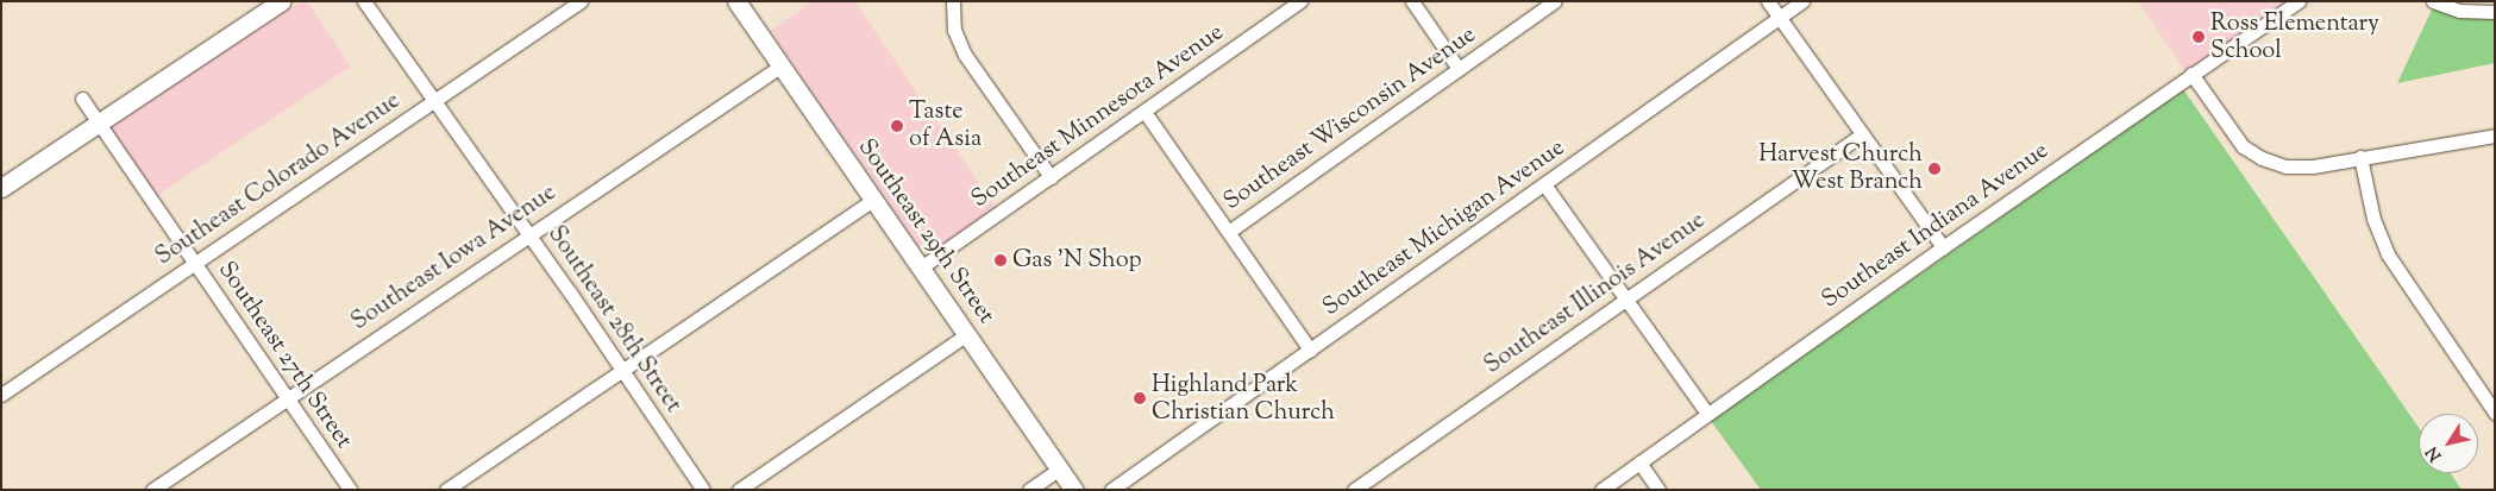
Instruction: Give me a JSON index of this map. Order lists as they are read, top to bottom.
{
  "streets": {
    "main road": ["Southeast 29th Street"],
    "street": [
      "Southeast Minnesota Avenue",
      "Southeast Wisconsin Avenue",
      "Southeast Colorado Avenue",
      "Southeast Indiana Avenue",
      "Southeast Michigan Avenue",
      "Southeast Iowa Avenue",
      "Southeast Illinois Avenue",
      "Southeast 28th Street",
      "Southeast 27th Street"
    ]
  },
  "crossings": [
    ["Southeast Minnesota Avenue", "Southeast 29th Street"],
    ["Southeast Colorado Avenue", "Southeast 28th Street"],
    ["Southeast Colorado Avenue", "Southeast 27th Street"],
    ["Southeast 29th Street", "Southeast Iowa Avenue"],
    ["Southeast Iowa Avenue", "Southeast 28th Street"],
    ["Southeast Iowa Avenue", "Southeast 27th Street"]
  ],
  "places": [
    "Ross Elementary School",
    "Taste of Asia",
    "Harvest Church West Branch",
    "Gas 'N Shop",
    "Highland Park Christian Church"
  ],
  "north": "bottom left"
}
